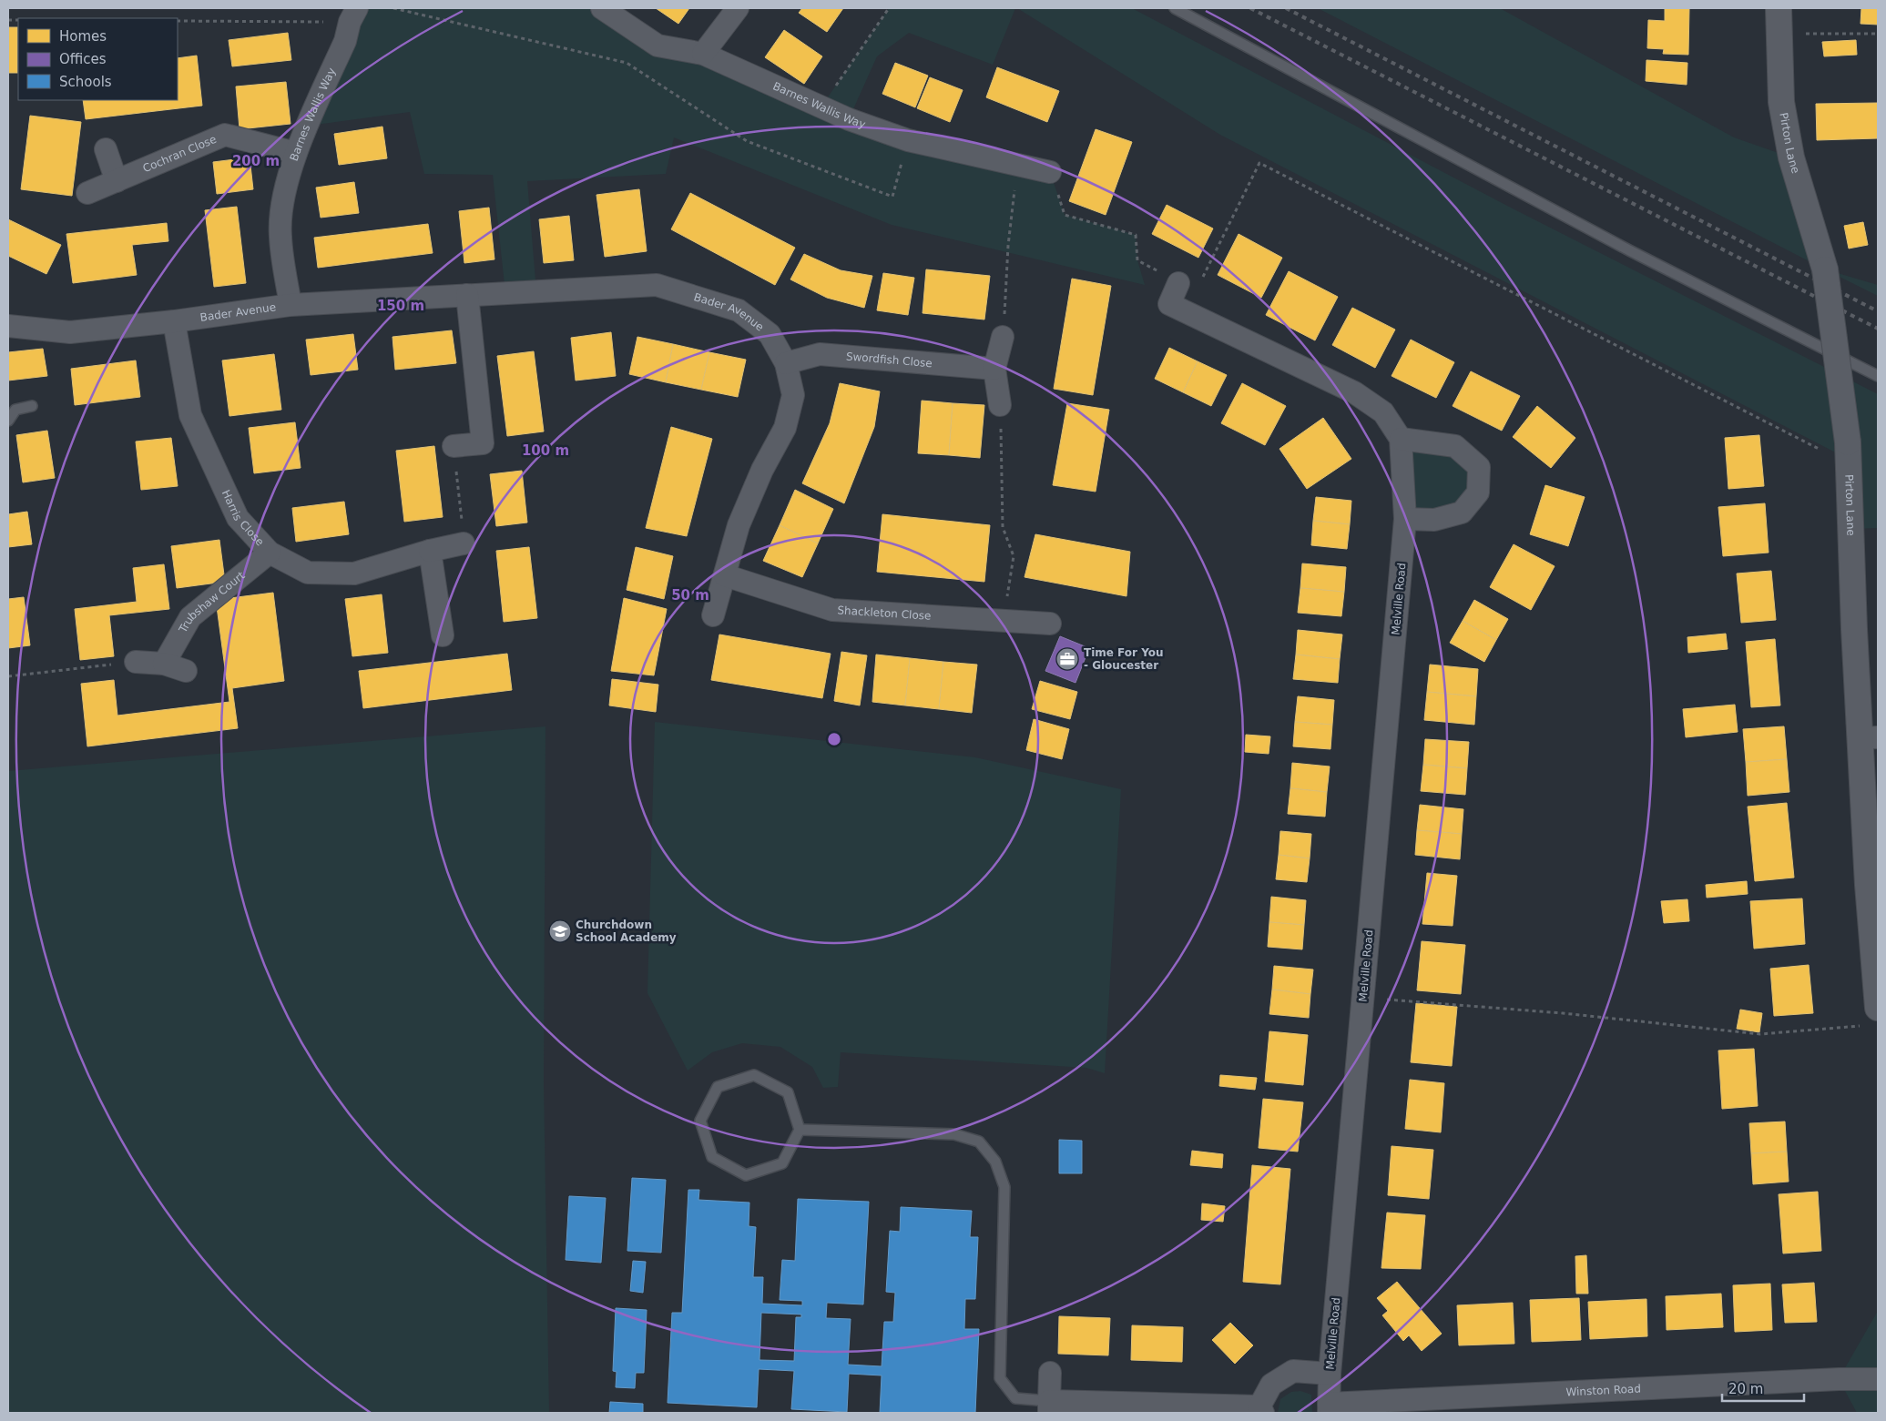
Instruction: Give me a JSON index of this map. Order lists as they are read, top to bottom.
{
  "streets": {
    "street": [
      "Barnes Wallis Way",
      "Pirton Lane",
      "Cochran Close",
      "Bader Avenue",
      "Swordfish Close",
      "Harris Close",
      "Melville Road",
      "Trubshaw Court",
      "Shackleton Close",
      "Winston Road"
    ]
  },
  "crossings": [
    ["Barnes Wallis Way", "Cochran Close"],
    ["Barnes Wallis Way", "Bader Avenue"],
    ["Bader Avenue", "Swordfish Close"],
    ["Bader Avenue", "Harris Close"],
    ["Bader Avenue", "Shackleton Close"],
    ["Harris Close", "Trubshaw Court"],
    ["Melville Road", "Winston Road"]
  ],
  "places": {
    "office": ["Time For You - Gloucester"],
    "school or university": ["Churchdown School Academy"]
  },
  "legend": ["Homes", "Offices", "Schools"],
  "scale_bar": "20 m",
  "rings": [
    "200 m",
    "150 m",
    "100 m",
    "50 m"
  ]
}
